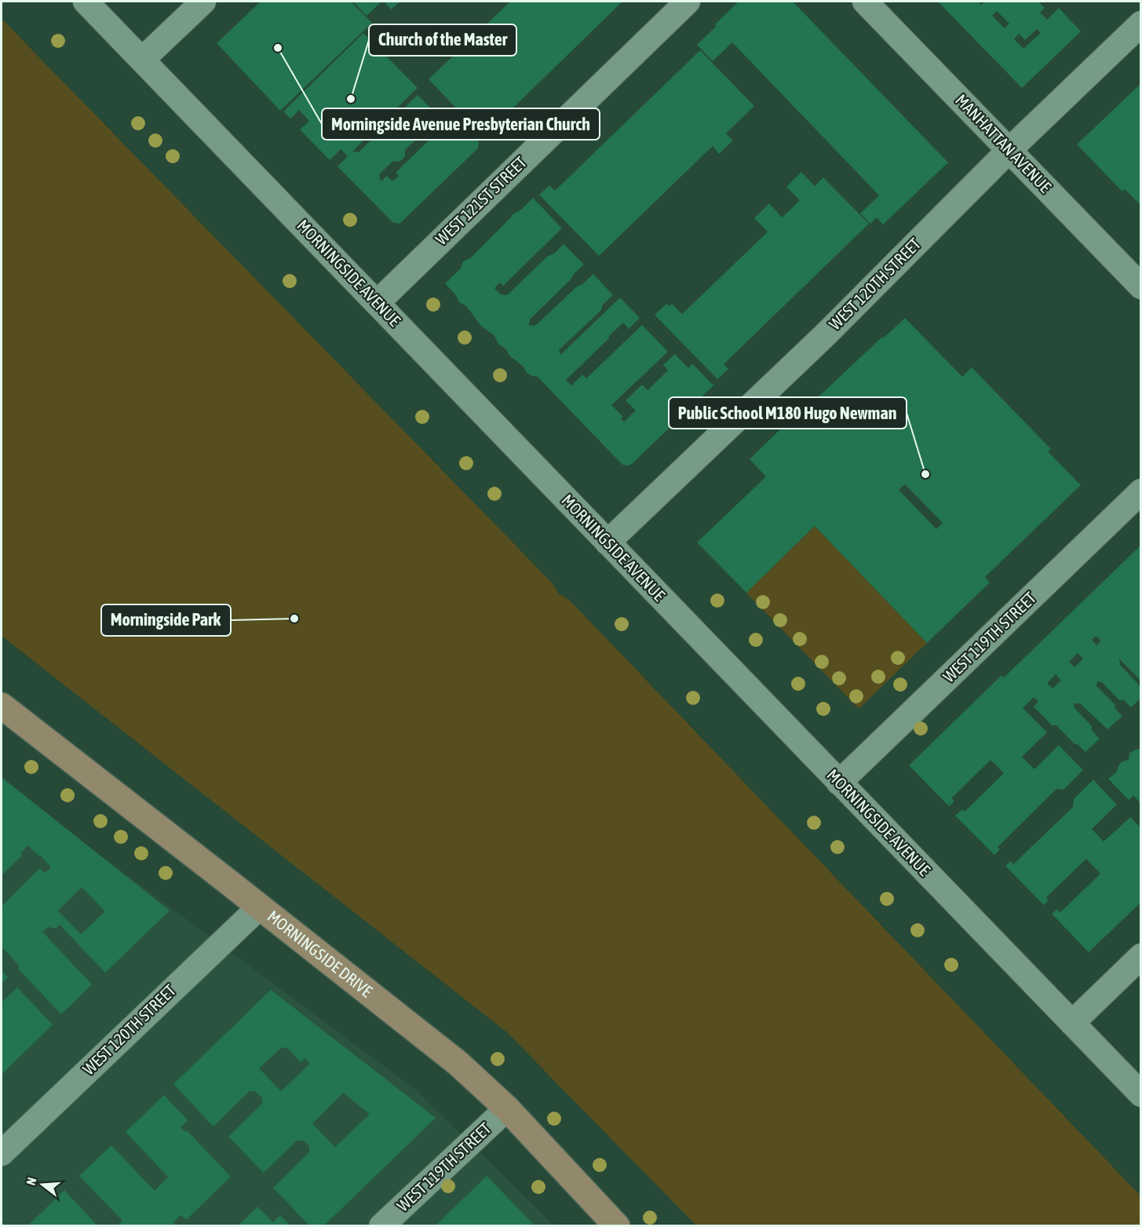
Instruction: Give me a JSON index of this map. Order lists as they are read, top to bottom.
{
  "streets": {
    "street": [
      "MANHATTAN AVENUE",
      "WEST 121ST STREET",
      "MORNINGSIDE AVENUE",
      "WEST 120TH STREET",
      "WEST 119TH STREET",
      "MORNINGSIDE DRIVE"
    ]
  },
  "crossings": [
    ["MANHATTAN AVENUE", "WEST 120TH STREET"],
    ["WEST 121ST STREET", "MORNINGSIDE AVENUE"],
    ["MORNINGSIDE AVENUE", "WEST 120TH STREET"],
    ["MORNINGSIDE AVENUE", "WEST 119TH STREET"],
    ["WEST 120TH STREET", "MORNINGSIDE DRIVE"],
    ["WEST 119TH STREET", "MORNINGSIDE DRIVE"]
  ],
  "places": [
    "Morningside Avenue Presbyterian Church",
    "Church of the Master",
    "Public School M180 Hugo Newman",
    "Morningside Park"
  ],
  "north": "left"
}
